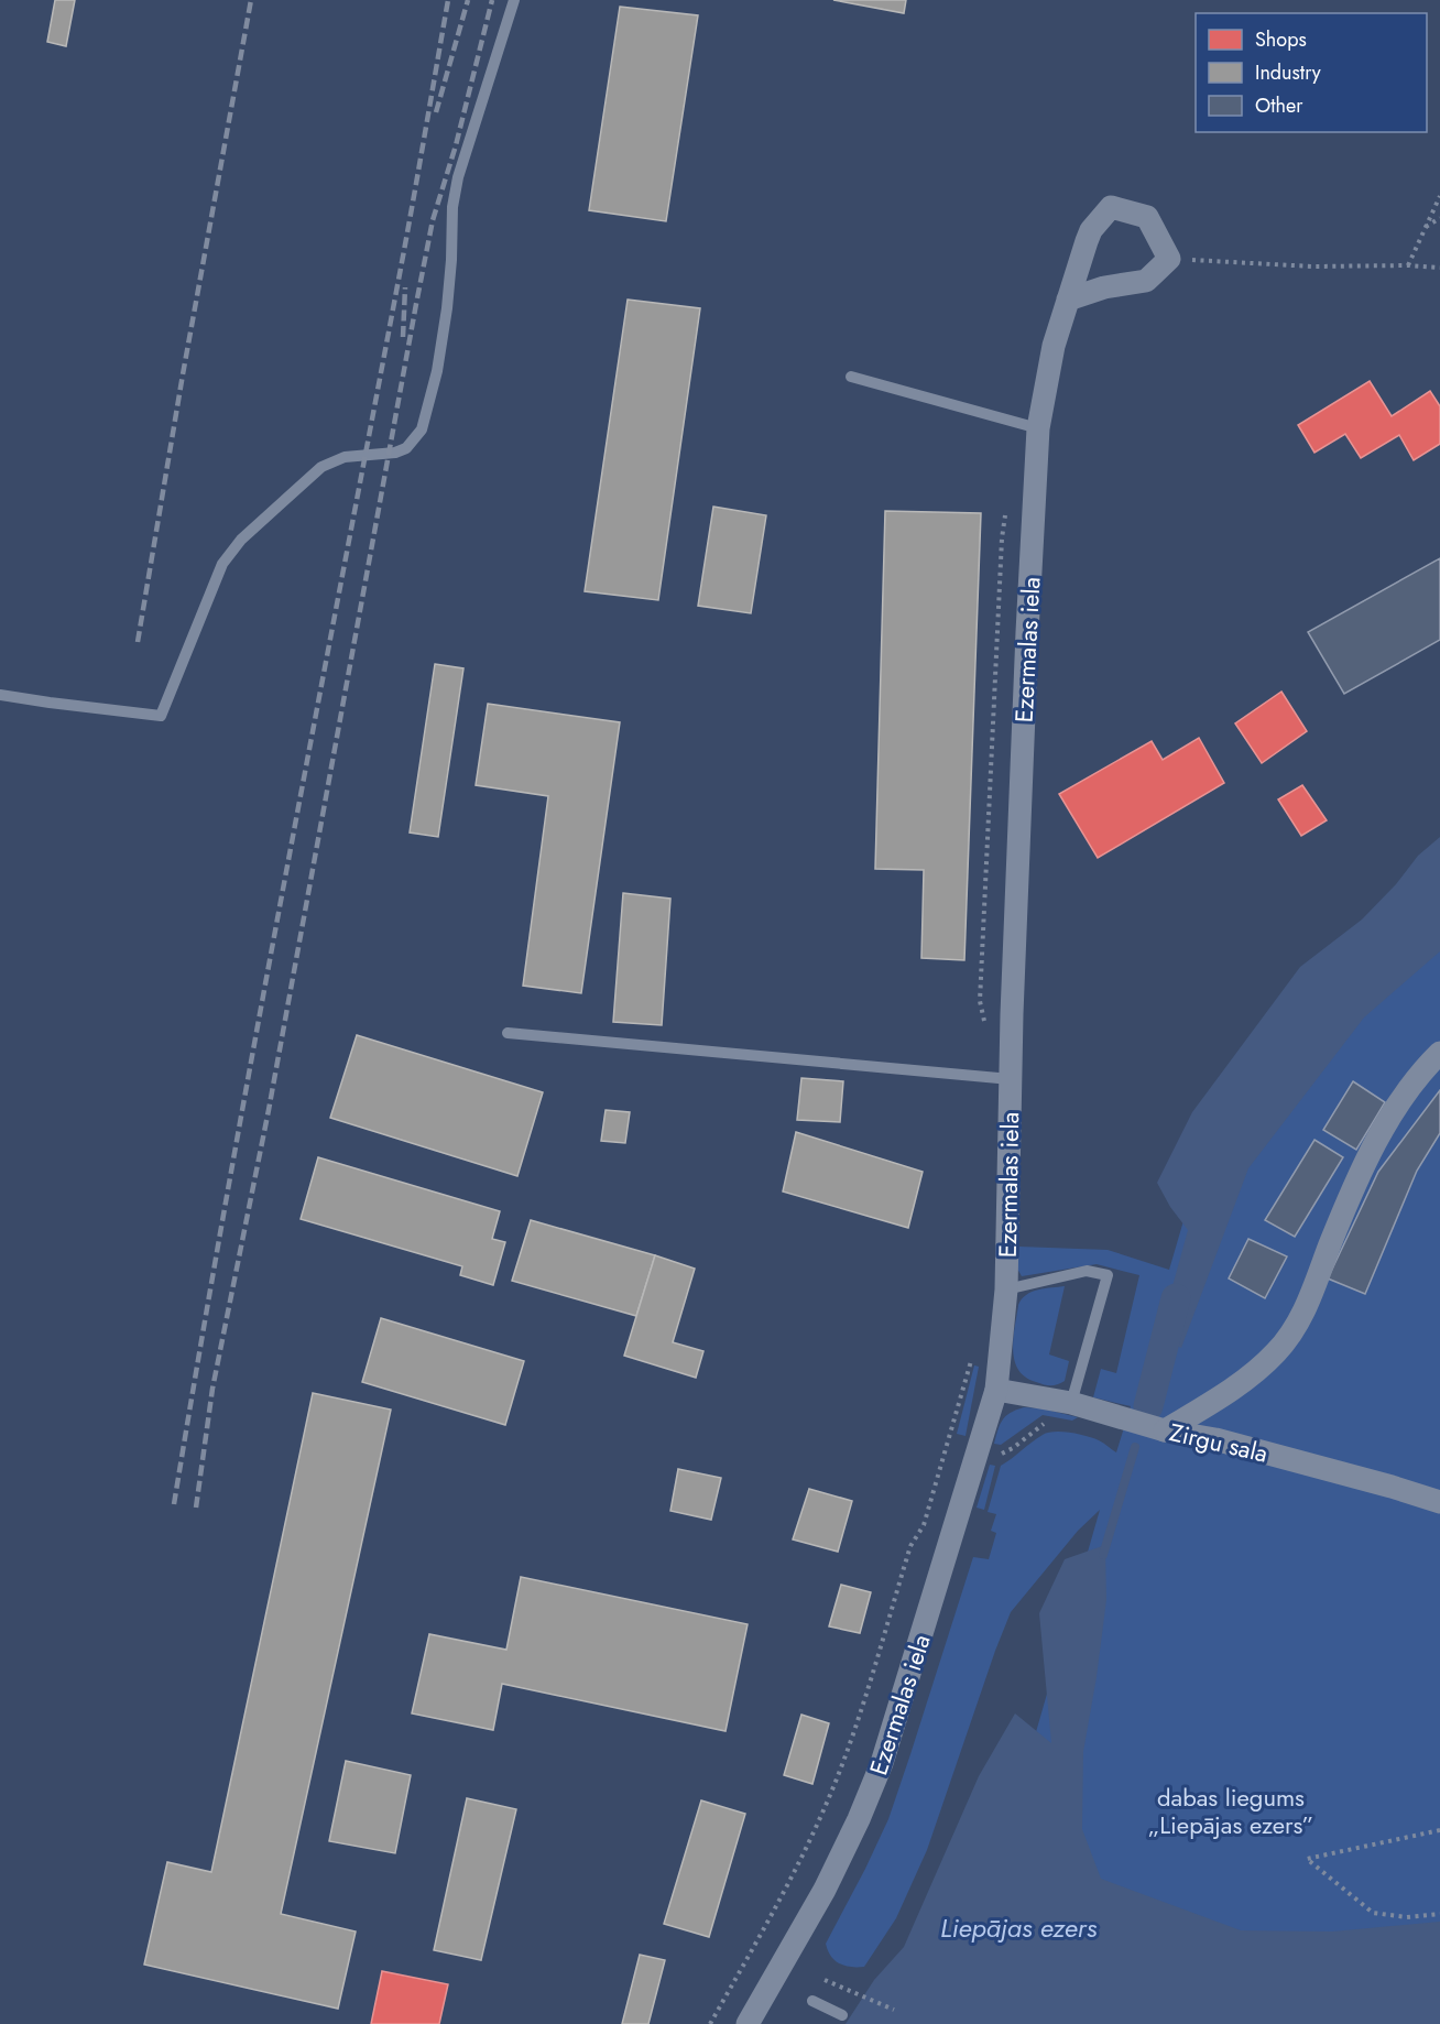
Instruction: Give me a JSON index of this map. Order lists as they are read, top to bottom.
{
  "streets": {
    "street": ["Ezermalas iela", "Zirgu sala"]
  },
  "crossings": [
    ["Ezermalas iela", "Zirgu sala"]
  ],
  "water": ["Liepājas ezers"],
  "parks": ["dabas liegums „Liepājas ezers”"],
  "legend": ["Shops", "Industry", "Other"]
}
